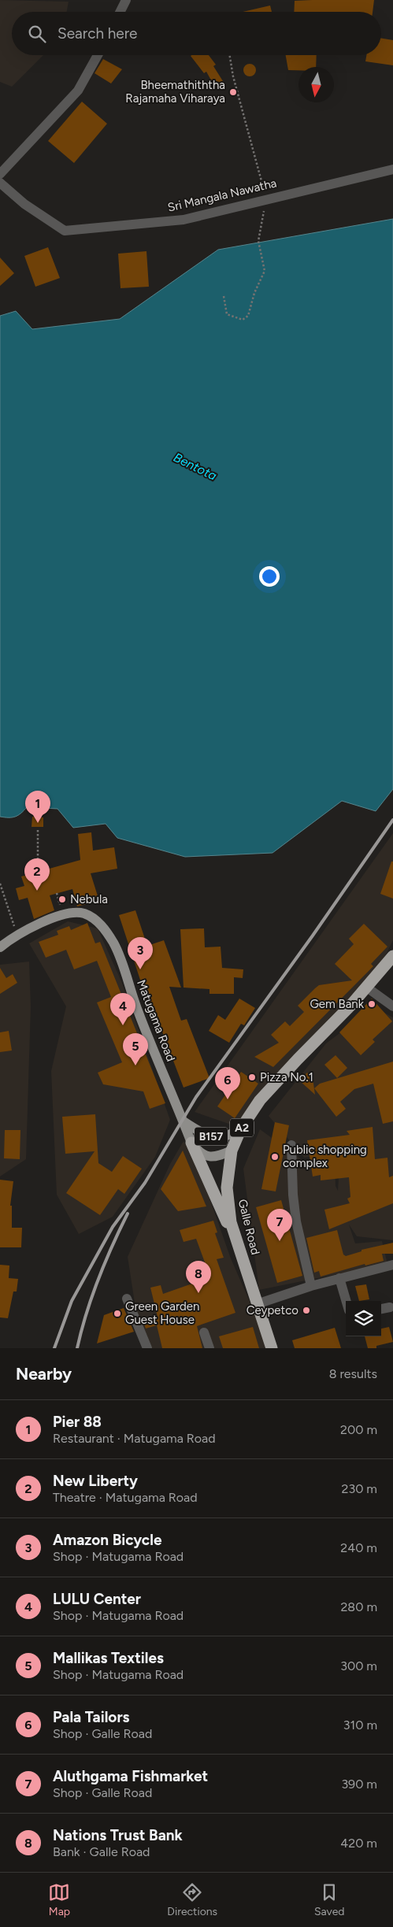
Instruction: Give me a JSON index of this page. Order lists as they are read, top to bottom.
{
  "streets": {
    "highway": ["A2", "Galle Road"],
    "main road": ["Matugama Road", "B157"],
    "street": ["Sri Mangala Nawatha"]
  },
  "crossings": [
    ["Matugama Road", "B157"],
    ["B157", "Galle Road"]
  ],
  "water": ["Bentota"],
  "places": [
    "Bheemathiththa Rajamaha Viharaya",
    "Nebula",
    "Gem Bank",
    "Pizza No.1",
    "Public shopping complex",
    "Ceypetco",
    "Green Garden Guest House"
  ],
  "north": "bottom",
  "page": {
    "search": "Search here",
    "pins": [
      "1",
      "2",
      "3",
      "4",
      "5",
      "6",
      "7",
      "8"
    ],
    "heading": ["Nearby", "8 results"],
    "list": [
      {
        "mark": "1",
        "name": "Pier 88",
        "note": "Restaurant · Matugama Road",
        "value": "200 m"
      },
      {
        "mark": "2",
        "name": "New Liberty",
        "note": "Theatre · Matugama Road",
        "value": "230 m"
      },
      {
        "mark": "3",
        "name": "Amazon Bicycle",
        "note": "Shop · Matugama Road",
        "value": "240 m"
      },
      {
        "mark": "4",
        "name": "LULU Center",
        "note": "Shop · Matugama Road",
        "value": "280 m"
      },
      {
        "mark": "5",
        "name": "Mallikas Textiles",
        "note": "Shop · Matugama Road",
        "value": "300 m"
      },
      {
        "mark": "6",
        "name": "Pala Tailors",
        "note": "Shop · Galle Road",
        "value": "310 m"
      },
      {
        "mark": "7",
        "name": "Aluthgama Fishmarket",
        "note": "Shop · Galle Road",
        "value": "390 m"
      },
      {
        "mark": "8",
        "name": "Nations Trust Bank",
        "note": "Bank · Galle Road",
        "value": "420 m"
      }
    ],
    "nav": ["Map", "Directions", "Saved"]
  }
}
